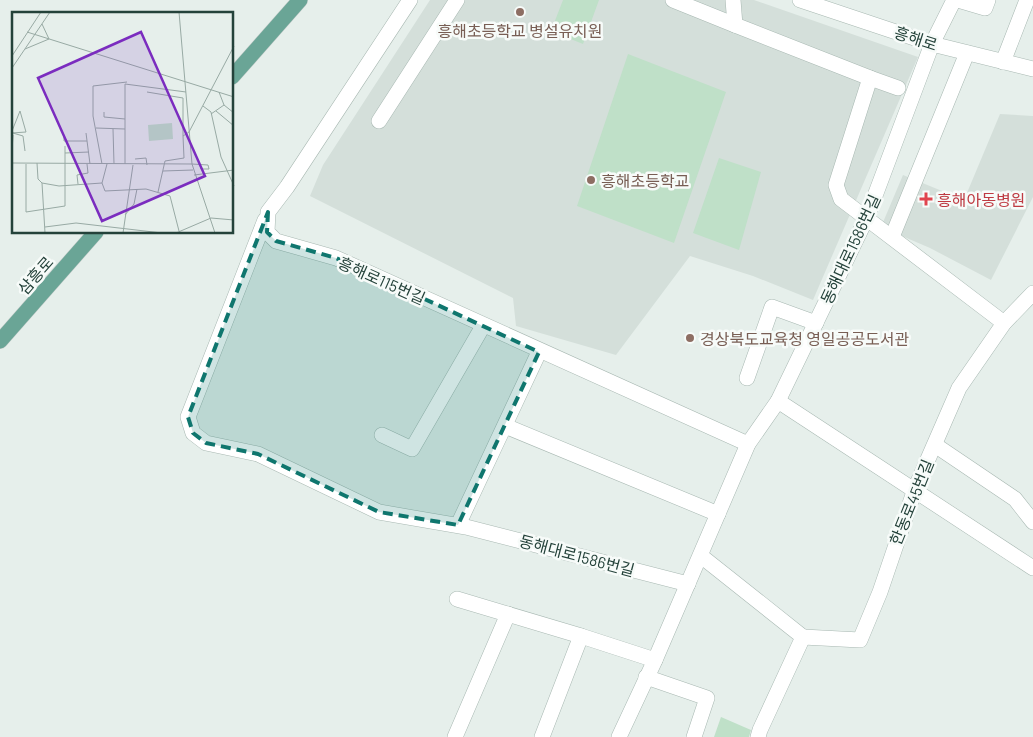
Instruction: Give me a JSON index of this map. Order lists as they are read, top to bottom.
{
  "streets": {
    "main road": ["삼흥로"],
    "street": [
      "흥해로",
      "동해대로1586번길",
      "흥해로115번길",
      "한동로45번길"
    ]
  },
  "crossings": [
    ["흥해로", "동해대로1586번길"],
    ["동해대로1586번길", "흥해로115번길"]
  ],
  "places": {
    "other": ["흥해초등학교 병설유치원", "흥해초등학교", "경상북도교육청 영일공공도서관"],
    "health": ["흥해아동병원"]
  }
}
